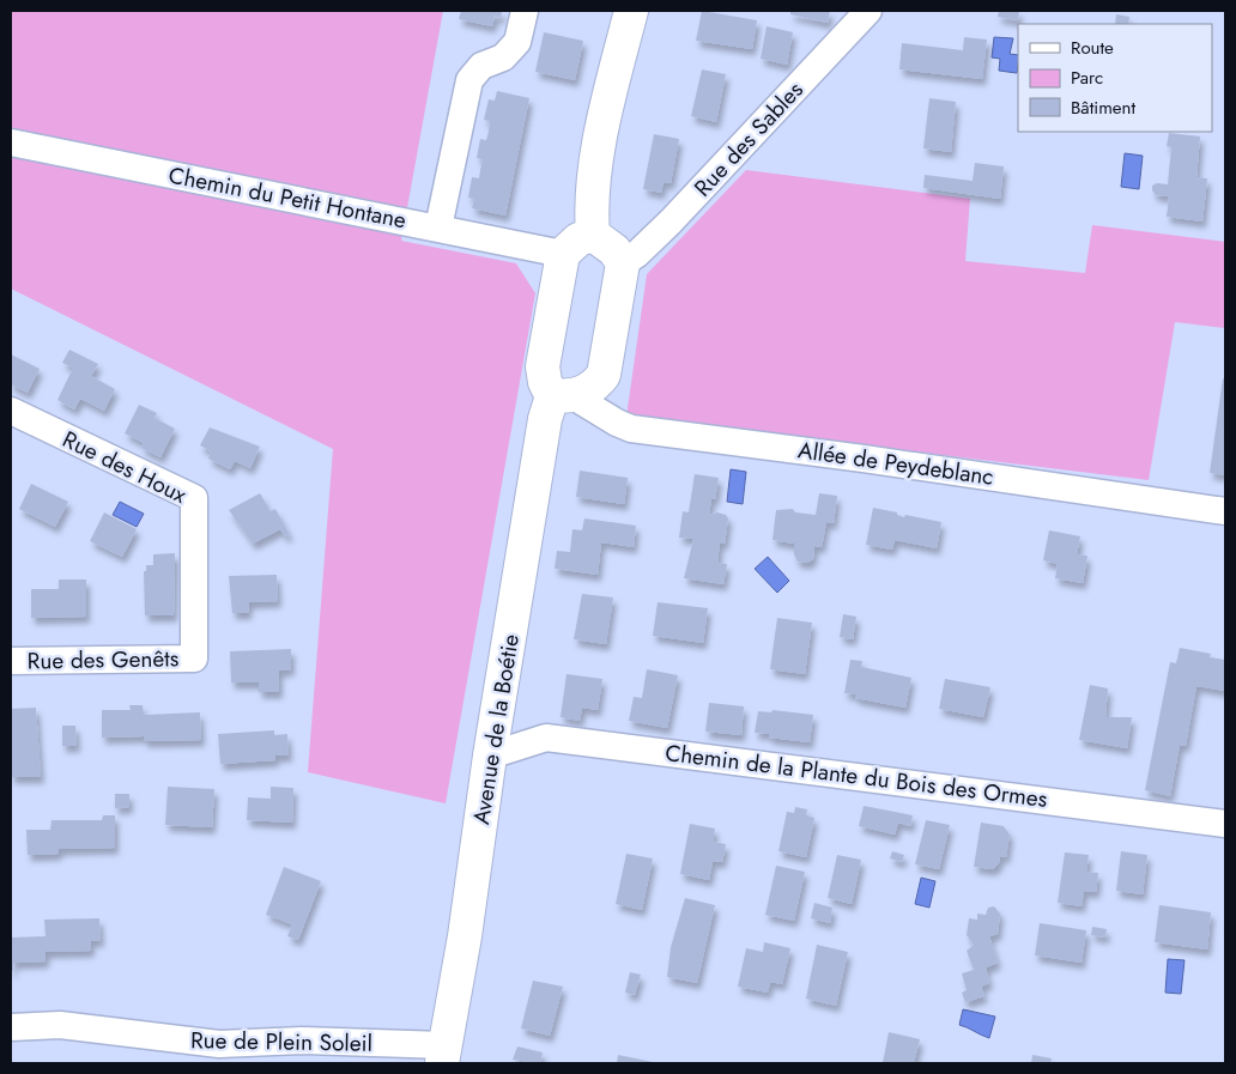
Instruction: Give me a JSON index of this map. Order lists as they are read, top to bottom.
{
  "streets": {
    "main road": ["Avenue de la Boétie"],
    "street": [
      "Rue des Sables",
      "Chemin du Petit Hontane",
      "Allée de Peydeblanc",
      "Rue des Houx",
      "Rue des Genêts",
      "Chemin de la Plante du Bois des Ormes",
      "Rue de Plein Soleil"
    ]
  },
  "crossings": [
    ["Allée de Peydeblanc", "Avenue de la Boétie"],
    ["Rue des Houx", "Rue des Genêts"],
    ["Avenue de la Boétie", "Chemin de la Plante du Bois des Ormes"],
    ["Avenue de la Boétie", "Rue de Plein Soleil"]
  ],
  "legend": ["Route", "Parc", "Bâtiment"]
}
